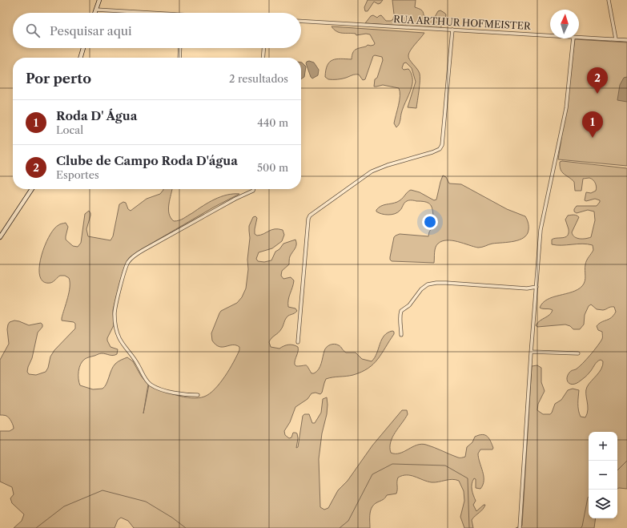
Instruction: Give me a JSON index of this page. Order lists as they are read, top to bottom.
{
  "streets": {
    "street": ["RUA ARTHUR HOFMEISTER"]
  },
  "north": "top",
  "page": {
    "search": "Pesquisar aqui",
    "heading": ["Por perto", "2 resultados"],
    "pins": ["2", "1"],
    "list": [
      {
        "mark": "1",
        "name": "Roda D' Água",
        "note": "Local",
        "value": "440 m"
      },
      {
        "mark": "2",
        "name": "Clube de Campo Roda D'água",
        "note": "Esportes",
        "value": "500 m"
      }
    ],
    "map_buttons": ["+", "−"]
  }
}
